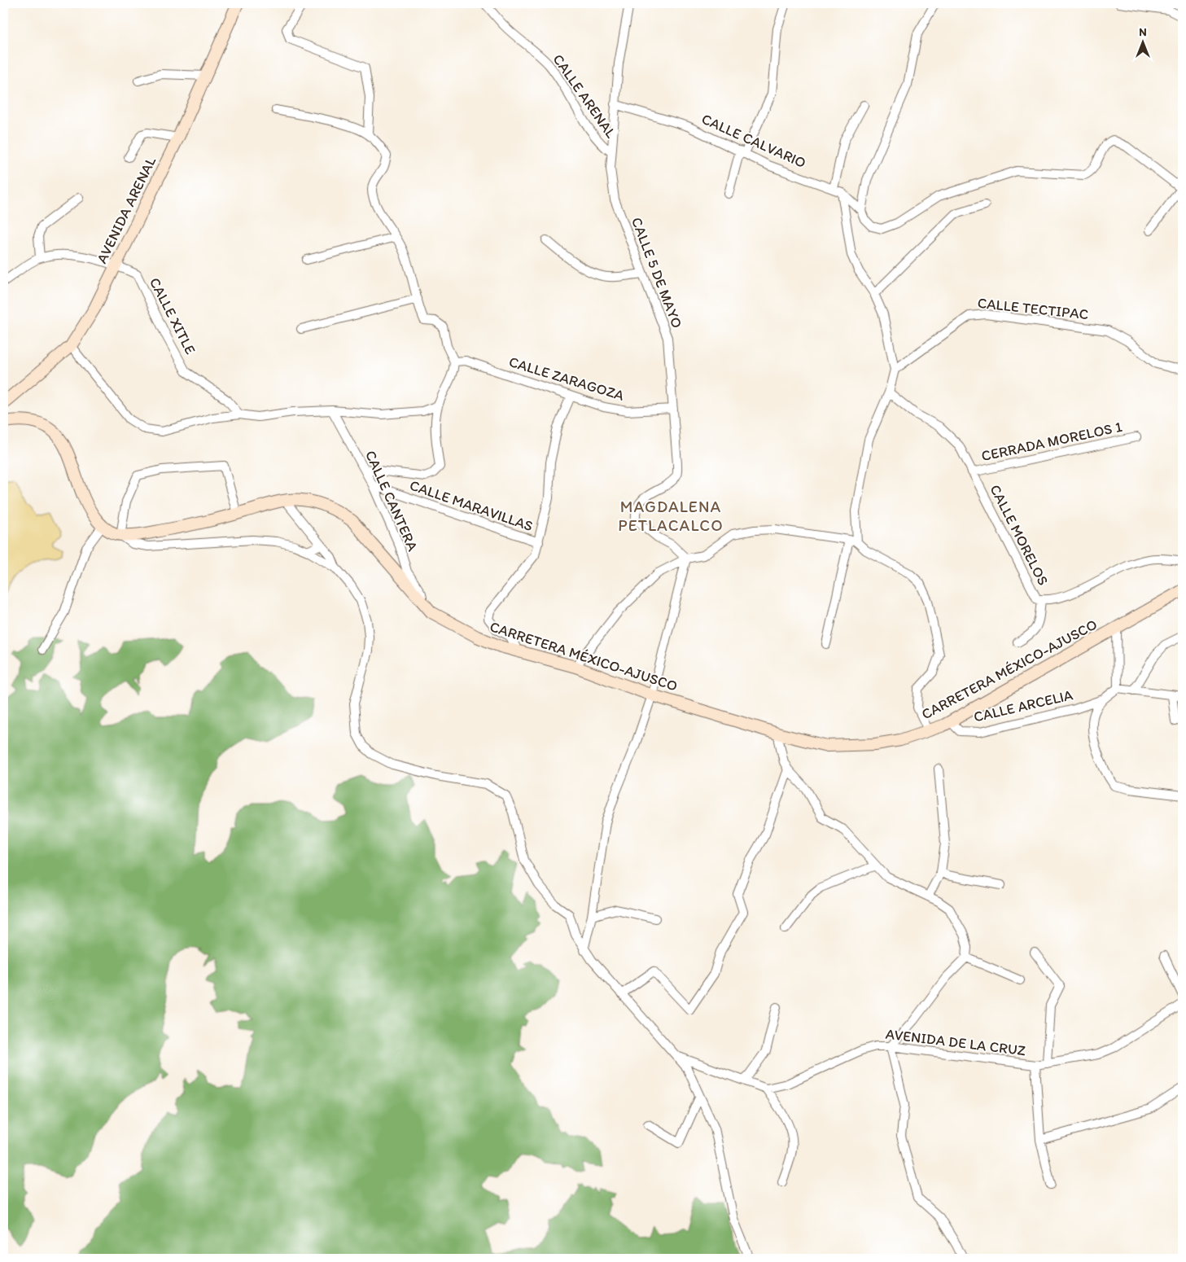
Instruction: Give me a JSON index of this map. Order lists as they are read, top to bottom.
{
  "streets": {
    "main road": ["AVENIDA ARENAL", "CARRETERA MÉXICO-AJUSCO"],
    "street": [
      "CALLE ARENAL",
      "CALLE CALVARIO",
      "CALLE 5 DE MAYO",
      "CALLE TECTIPAC",
      "CALLE XITLE",
      "CALLE ZARAGOZA",
      "CERRADA MORELOS 1",
      "CALLE CANTERA",
      "CALLE MARAVILLAS",
      "CALLE MORELOS",
      "CALLE ARCELIA",
      "AVENIDA DE LA CRUZ"
    ]
  },
  "crossings": [
    ["CALLE ARENAL", "CALLE 5 DE MAYO"],
    ["CALLE CALVARIO", "CALLE 5 DE MAYO"],
    ["AVENIDA ARENAL", "CALLE XITLE"],
    ["CALLE 5 DE MAYO", "CALLE ZARAGOZA"],
    ["CALLE ZARAGOZA", "CALLE MARAVILLAS"],
    ["CERRADA MORELOS 1", "CALLE MORELOS"],
    ["CALLE CANTERA", "CALLE MARAVILLAS"],
    ["CALLE CANTERA", "CARRETERA MÉXICO-AJUSCO"],
    ["CALLE MARAVILLAS", "CARRETERA MÉXICO-AJUSCO"],
    ["CARRETERA MÉXICO-AJUSCO", "CALLE ARCELIA"]
  ],
  "districts": ["MAGDALENA PETLACALCO"],
  "north": "top"
}
